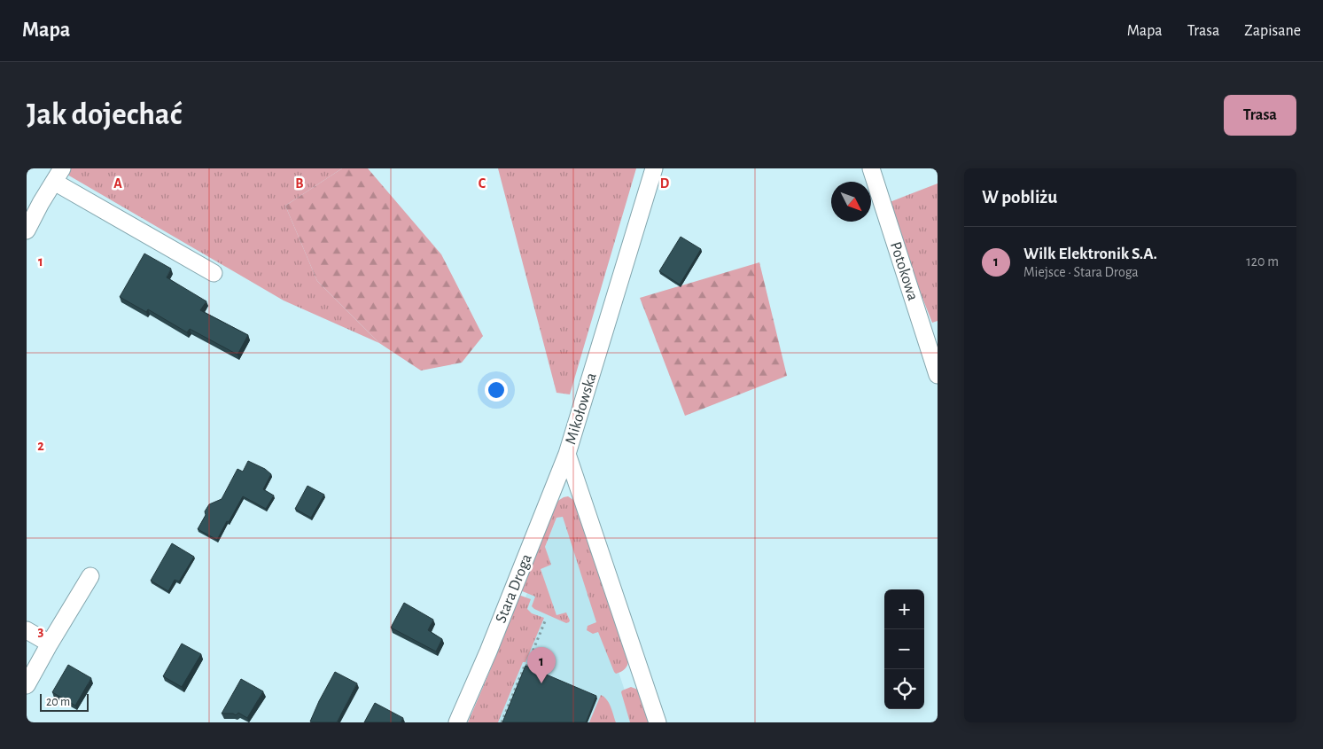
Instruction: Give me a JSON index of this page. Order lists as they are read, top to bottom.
{
  "streets": {
    "street": ["Potokowa", "Mikołowska", "Stara Droga"]
  },
  "crossings": [
    ["Mikołowska", "Stara Droga"]
  ],
  "scale_bar": "20 m",
  "north": "bottom right",
  "page": {
    "header": "Mapa",
    "nav": ["Mapa", "Trasa", "Zapisane"],
    "buttons": "Trasa",
    "title": "Jak dojechać",
    "heading": "W pobliżu",
    "list": [
      {
        "mark": "1",
        "name": "Wilk Elektronik S.A.",
        "note": "Miejsce · Stara Droga",
        "value": "120 m"
      }
    ],
    "map_buttons": ["+", "−"],
    "pins": "1",
    "scale": "20 m"
  },
  "grid": {
    "columns": [
      "A",
      "B",
      "C",
      "D"
    ],
    "rows": ["1", "2", "3"]
  }
}
